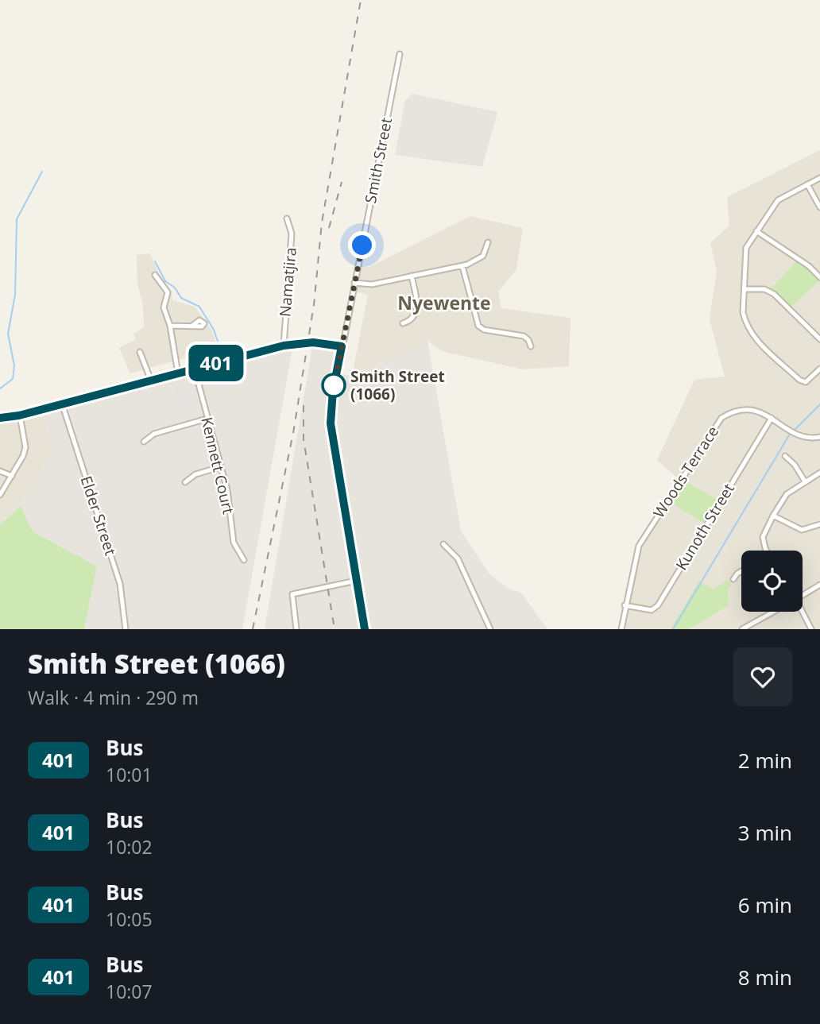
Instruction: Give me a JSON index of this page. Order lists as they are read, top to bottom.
{
  "streets": {
    "street": [
      "Smith Street",
      "Namatjira",
      "Kennett Court",
      "Woods Terrace",
      "Elder Street",
      "Kunoth Street"
    ]
  },
  "crossings": [
    ["Woods Terrace", "Kunoth Street"]
  ],
  "districts": ["Nyewente"],
  "places": ["Smith Street (1066)"],
  "lines": ["bus line 401"],
  "page": {
    "on_map": "401",
    "heading": ["Smith Street (1066)", "Walk · 4 min · 290 m"],
    "list": [
      {
        "mark": "401",
        "name": "Bus",
        "note": "10:01",
        "value": "2 min"
      },
      {
        "mark": "401",
        "name": "Bus",
        "note": "10:02",
        "value": "3 min"
      },
      {
        "mark": "401",
        "name": "Bus",
        "note": "10:05",
        "value": "6 min"
      },
      {
        "mark": "401",
        "name": "Bus",
        "note": "10:07",
        "value": "8 min"
      }
    ]
  }
}
